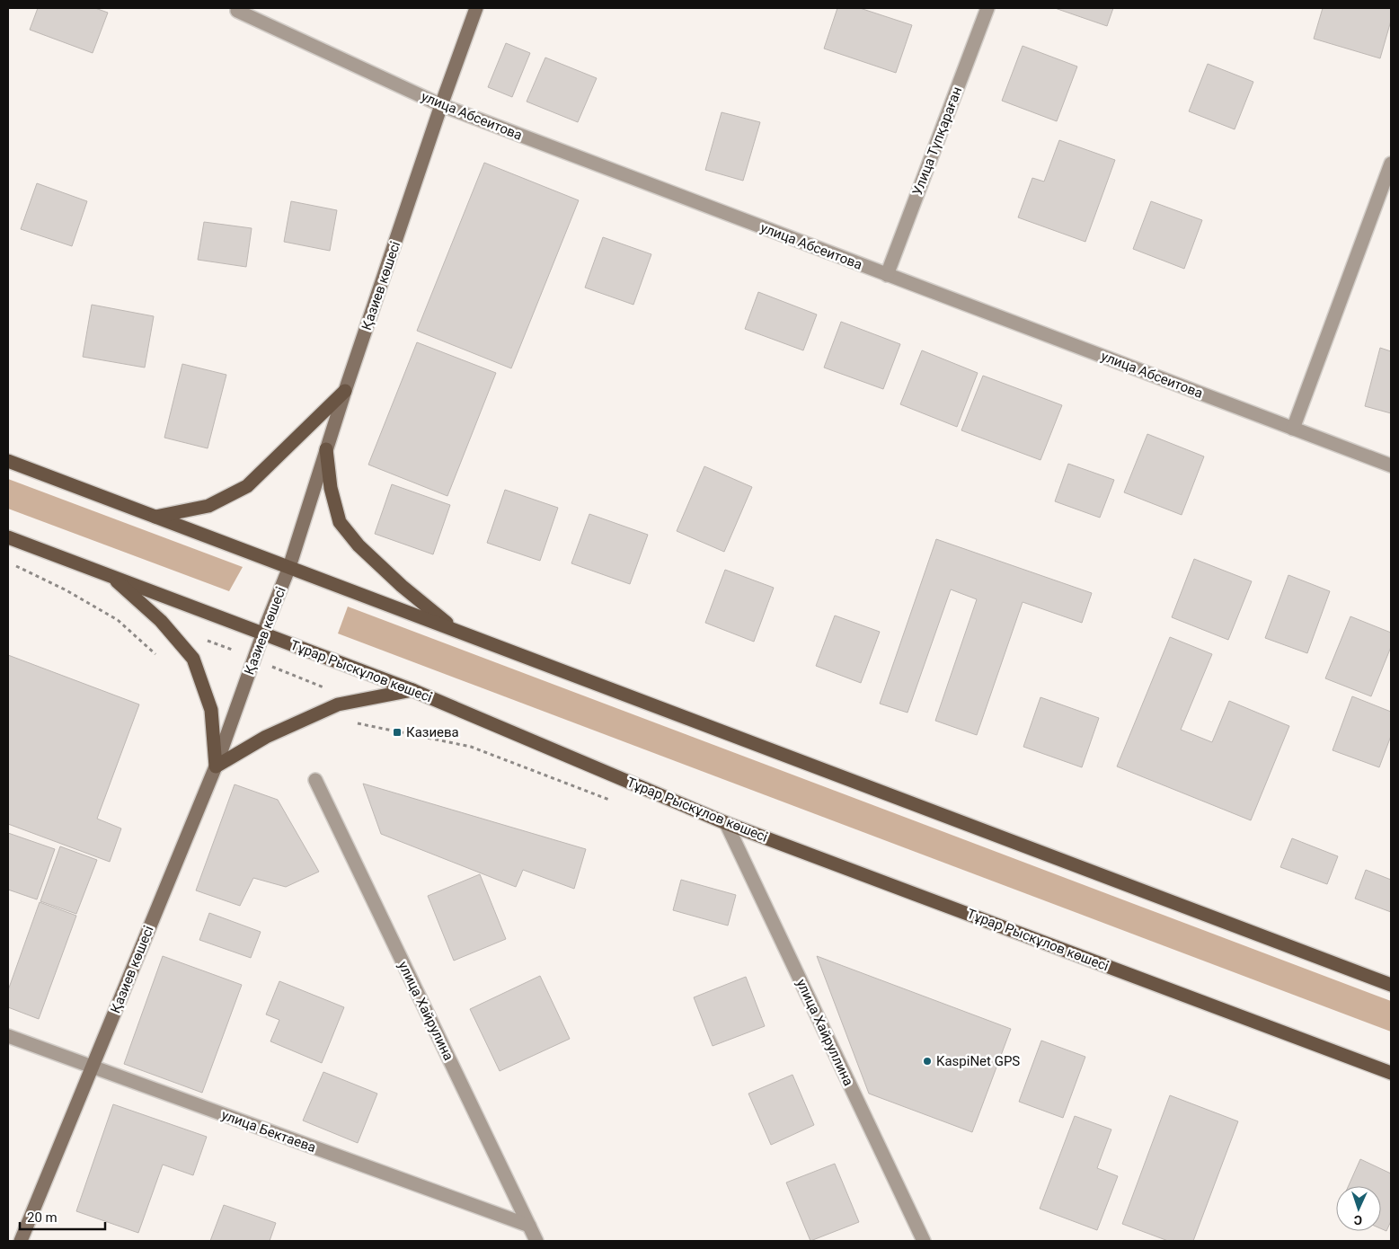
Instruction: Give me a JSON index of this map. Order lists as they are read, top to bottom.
{
  "streets": {
    "main road": ["Тұрар Рыскұлов көшесі"],
    "street": [
      "улица Абсеитова",
      "Улица Түпқараған",
      "Қазиев көшесі",
      "улица Хайрулина",
      "улица Хайруллина",
      "улица Бектаева"
    ]
  },
  "crossings": [
    ["улица Абсеитова", "Улица Түпқараған"],
    ["улица Абсеитова", "Қазиев көшесі"],
    ["Қазиев көшесі", "Тұрар Рыскұлов көшесі"],
    ["Қазиев көшесі", "улица Бектаева"],
    ["Тұрар Рыскұлов көшесі", "улица Хайруллина"],
    ["улица Хайрулина", "улица Бектаева"]
  ],
  "places": {
    "transit": ["Казиева"],
    "other": ["KaspiNet GPS"]
  },
  "scale_bar": "20 m",
  "north": "bottom"
}
